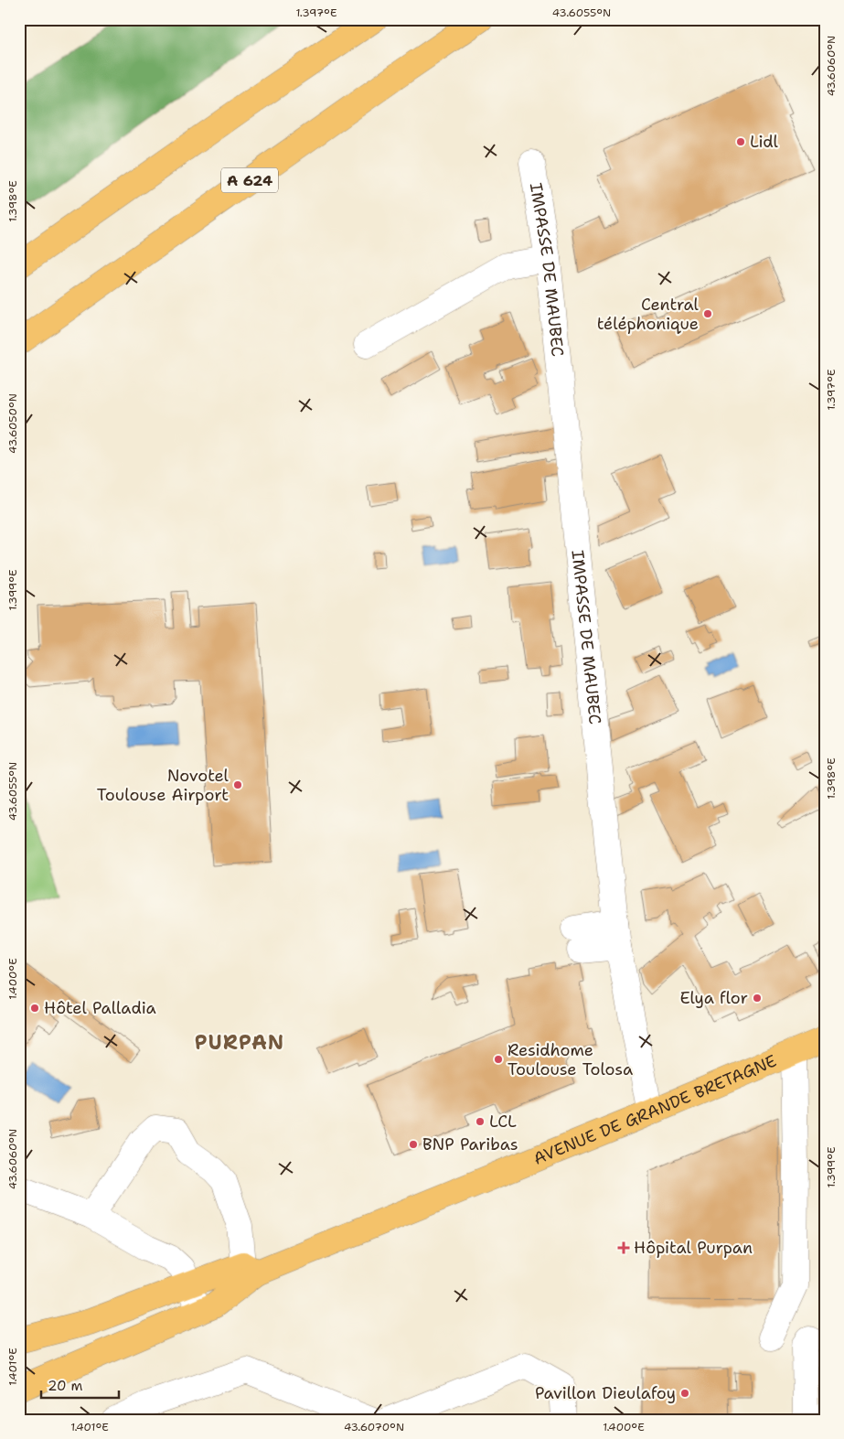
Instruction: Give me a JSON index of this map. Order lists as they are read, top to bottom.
{
  "streets": {
    "main road": ["A 624", "AVENUE DE GRANDE BRETAGNE"],
    "street": ["IMPASSE DE MAUBEC"]
  },
  "crossings": [
    ["IMPASSE DE MAUBEC", "AVENUE DE GRANDE BRETAGNE"]
  ],
  "districts": ["PURPAN"],
  "places": {
    "other": [
      "Lidl",
      "Central téléphonique",
      "Novotel Toulouse Airport",
      "Elya flor",
      "Hôtel Palladia",
      "Residhome Toulouse Tolosa",
      "LCL",
      "BNP Paribas",
      "Pavillon Dieulafoy"
    ],
    "health": ["Hôpital Purpan"]
  },
  "scale_bar": "20 m",
  "coordinates": [
    "1.397°E",
    "43.6055°N",
    "43.6060°N",
    "1.398°E",
    "43.6050°N",
    "1.399°E",
    "1.400°E",
    "1.401°E",
    "43.6070°N"
  ]
}
